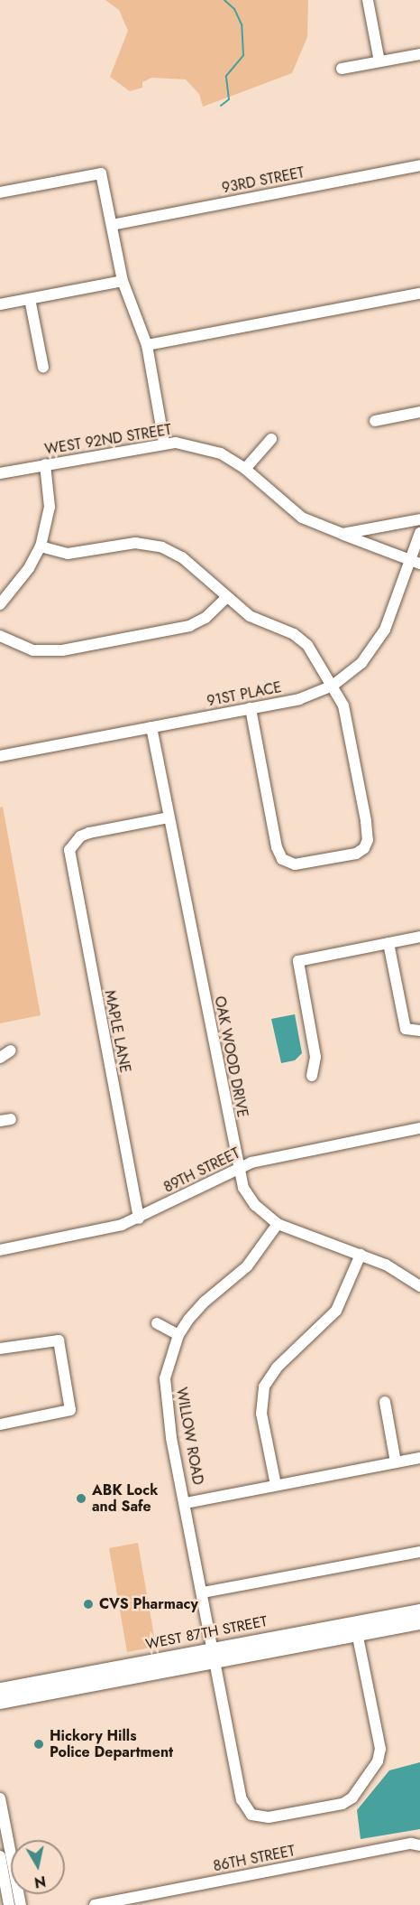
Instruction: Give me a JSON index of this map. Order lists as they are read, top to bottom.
{
  "streets": {
    "main road": ["WEST 87TH STREET"],
    "street": [
      "93RD STREET",
      "WEST 92ND STREET",
      "91ST PLACE",
      "MAPLE LANE",
      "OAK WOOD DRIVE",
      "89TH STREET",
      "WILLOW ROAD",
      "86TH STREET"
    ]
  },
  "crossings": [
    ["WEST 92ND STREET", "91ST PLACE"],
    ["91ST PLACE", "OAK WOOD DRIVE"],
    ["MAPLE LANE", "OAK WOOD DRIVE"],
    ["MAPLE LANE", "89TH STREET"],
    ["OAK WOOD DRIVE", "89TH STREET"],
    ["OAK WOOD DRIVE", "WILLOW ROAD"],
    ["WILLOW ROAD", "WEST 87TH STREET"]
  ],
  "places": ["ABK Lock and Safe", "CVS Pharmacy", "Hickory Hills Police Department"],
  "north": "bottom"
}
